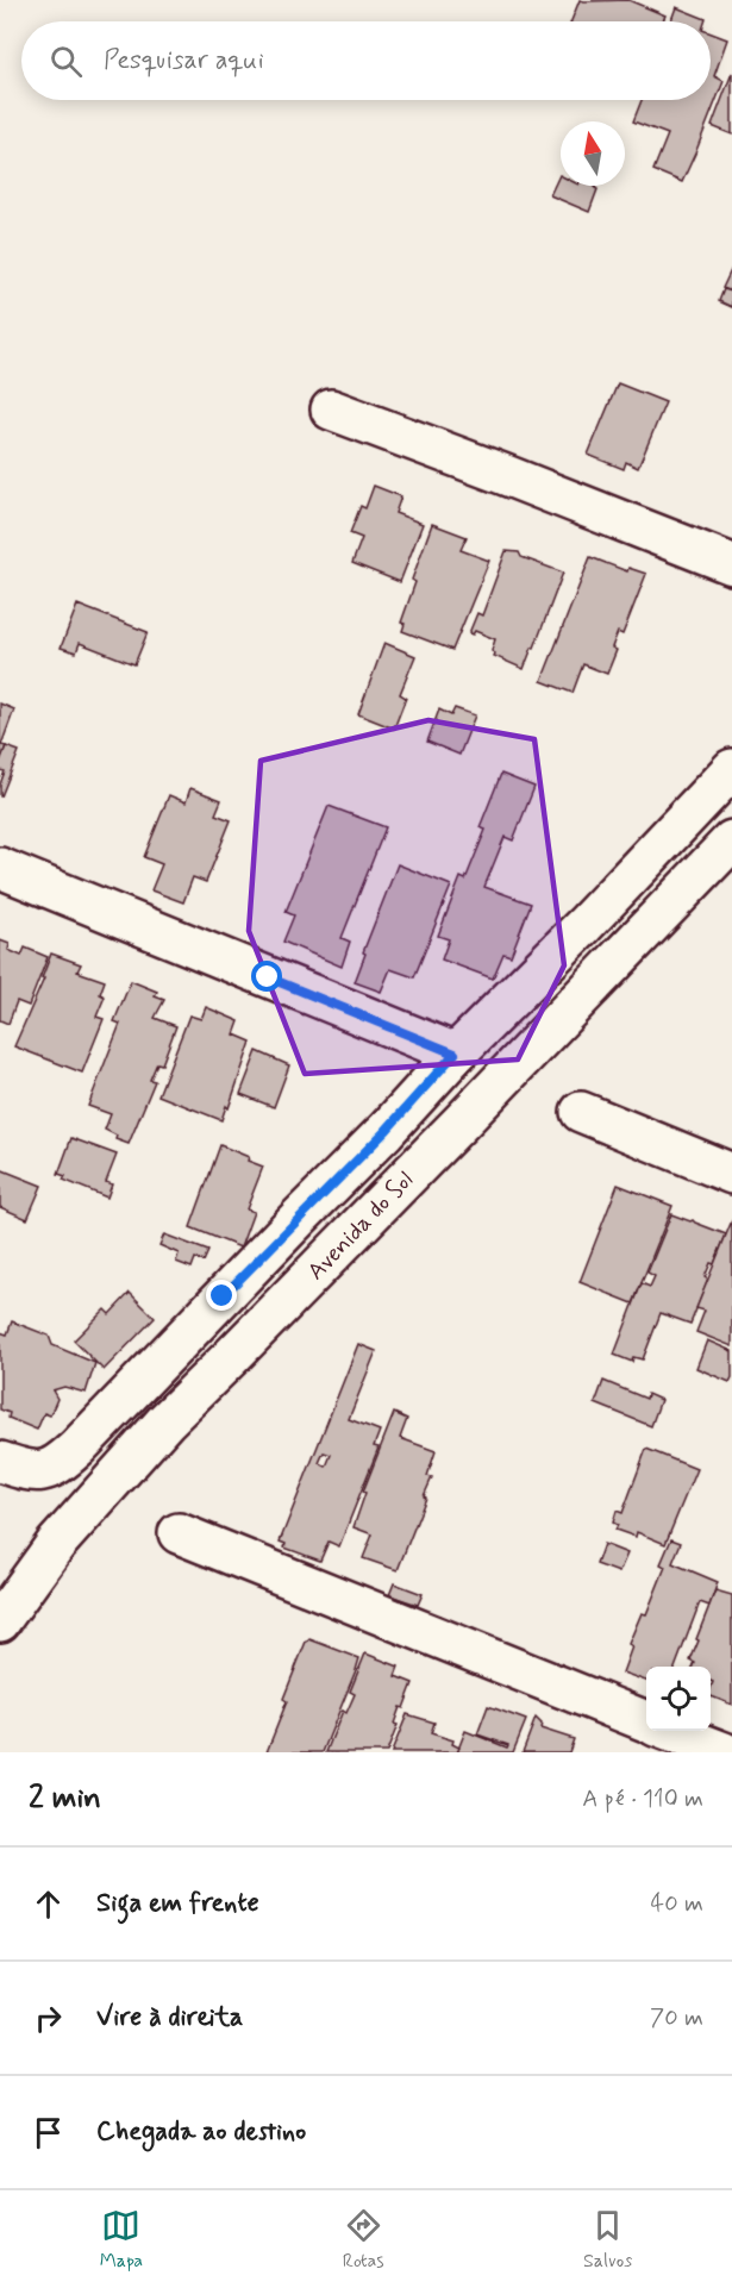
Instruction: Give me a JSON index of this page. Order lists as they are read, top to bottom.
{
  "streets": {
    "street": ["Avenida do Sol"]
  },
  "north": "top",
  "page": {
    "search": "Pesquisar aqui",
    "heading": ["2 min", "A pé · 110 m"],
    "list": [
      ["Siga em frente", "40 m"],
      ["Vire à direita", "70 m"],
      "Chegada ao destino"
    ],
    "nav": ["Mapa", "Rotas", "Salvos"]
  }
}
